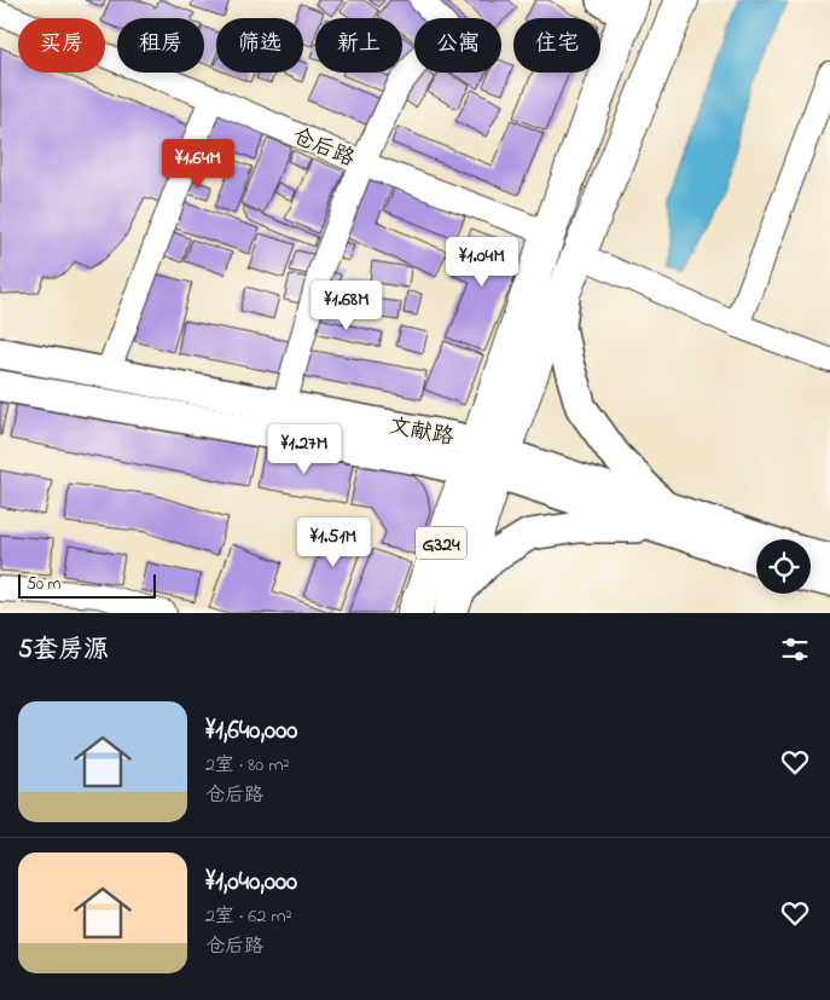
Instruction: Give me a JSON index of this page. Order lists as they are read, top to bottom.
{
  "streets": {
    "highway": ["G324"],
    "main road": ["文献路"],
    "street": ["仓后路"]
  },
  "crossings": [
    ["仓后路", "G324"],
    ["文献路", "G324"]
  ],
  "scale_bar": "50 m",
  "page": {
    "chip": [
      "买房",
      "租房",
      "筛选",
      "新上",
      "公寓",
      "住宅"
    ],
    "price": [
      "¥1.64M",
      "¥1.04M",
      "¥1.68M",
      "¥1.27M",
      "¥1.51M"
    ],
    "scale": "50 m",
    "heading": "5套房源",
    "list": [
      {
        "name": "¥1,640,000",
        "note": "2室 · 80 m² · 仓后路"
      },
      {
        "name": "¥1,040,000",
        "note": "2室 · 62 m² · 仓后路"
      }
    ]
  }
}
